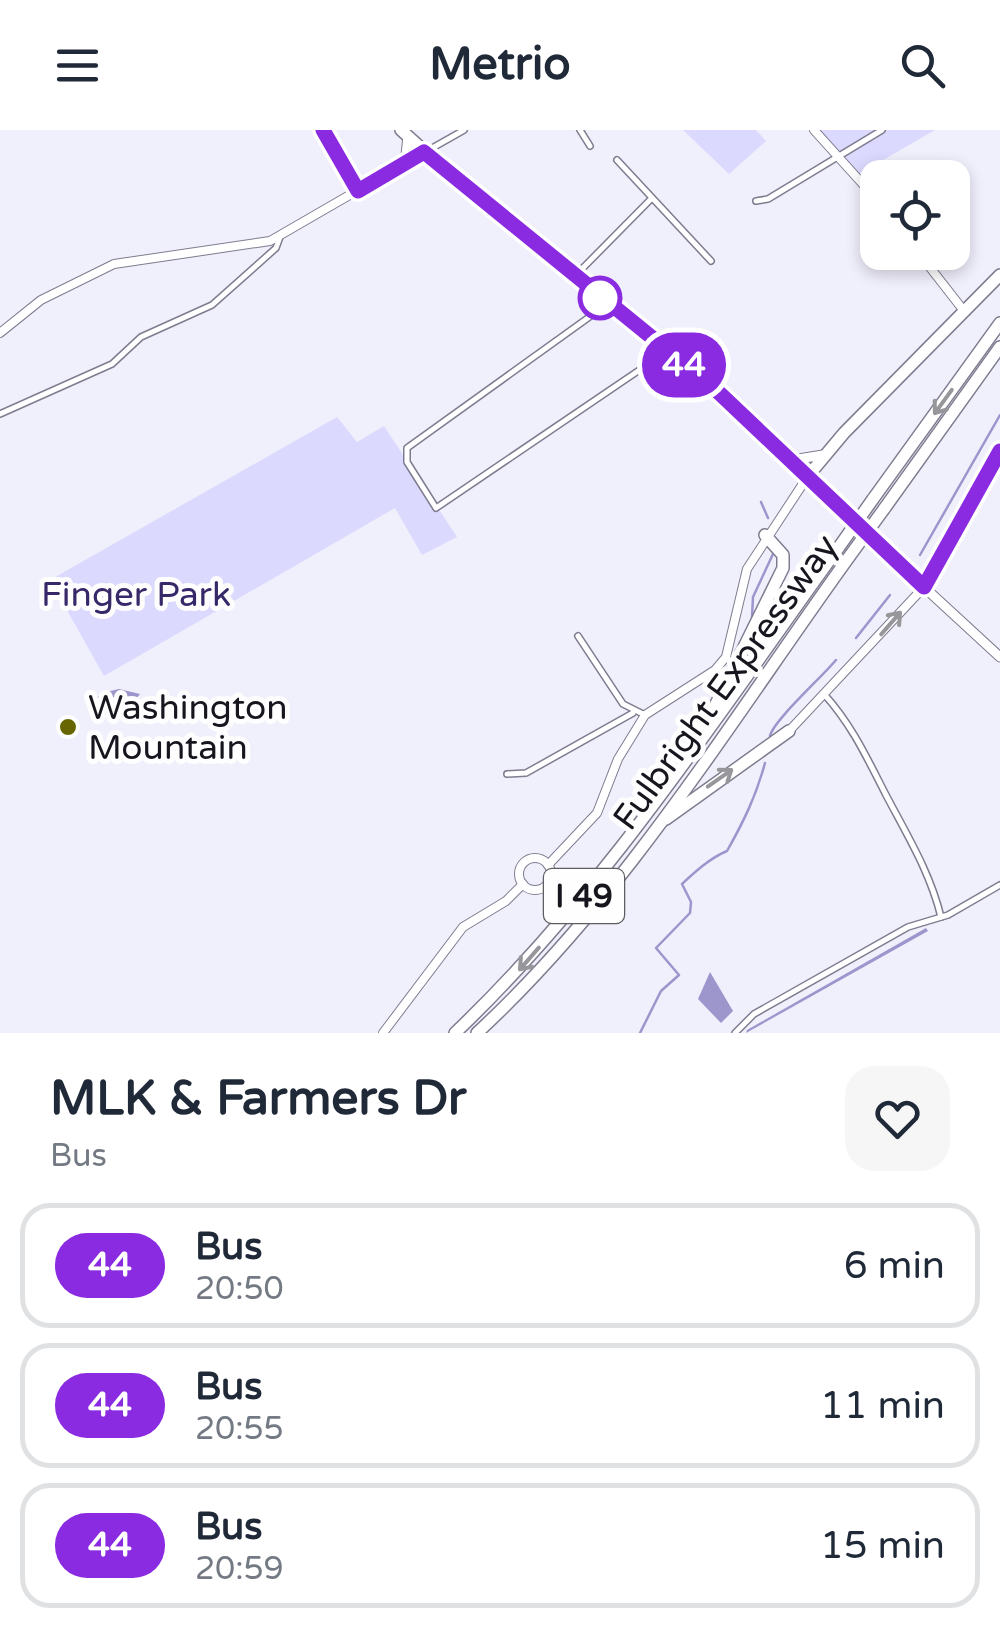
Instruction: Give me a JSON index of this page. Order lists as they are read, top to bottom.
{
  "streets": {
    "highway": ["Fulbright Expressway", "I 49"]
  },
  "parks": ["Finger Park"],
  "places": ["Washington Mountain"],
  "lines": ["bus line 44"],
  "page": {
    "header": "Metrio",
    "on_map": "44",
    "heading": ["MLK & Farmers Dr", "Bus"],
    "list": [
      {
        "mark": "44",
        "name": "Bus",
        "note": "20:50",
        "value": "6 min"
      },
      {
        "mark": "44",
        "name": "Bus",
        "note": "20:55",
        "value": "11 min"
      },
      {
        "mark": "44",
        "name": "Bus",
        "note": "20:59",
        "value": "15 min"
      }
    ]
  }
}
